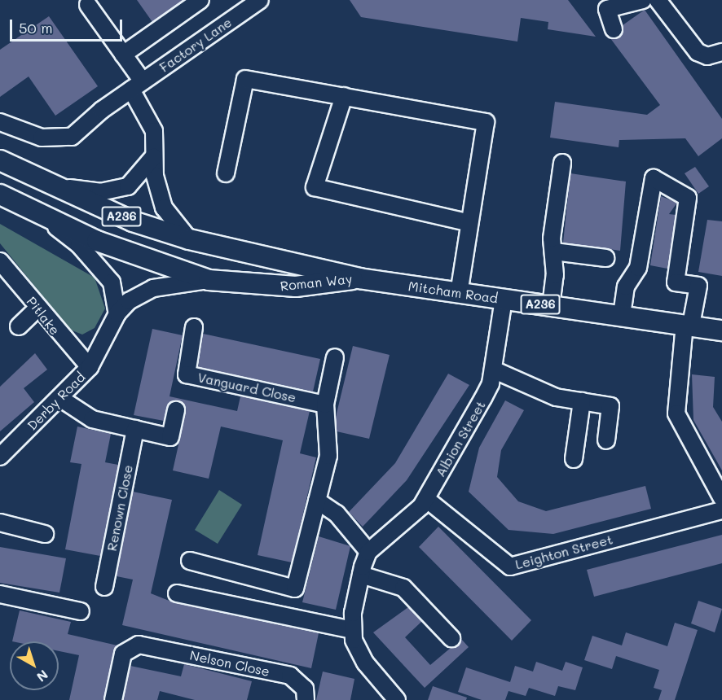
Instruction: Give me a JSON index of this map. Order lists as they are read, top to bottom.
{
  "streets": {
    "main road": ["A236", "Roman Way", "Mitcham Road"],
    "street": [
      "Factory Lane",
      "Pitlake",
      "Vanguard Close",
      "Derby Road",
      "Albion Street",
      "Renown Close",
      "Leighton Street",
      "Nelson Close"
    ]
  },
  "crossings": [
    ["Roman Way", "Mitcham Road"],
    ["Roman Way", "Derby Road"],
    ["Mitcham Road", "Albion Street"],
    ["Pitlake", "Derby Road"],
    ["Albion Street", "Leighton Street"]
  ],
  "scale_bar": "50 m",
  "north": "bottom right"
}
